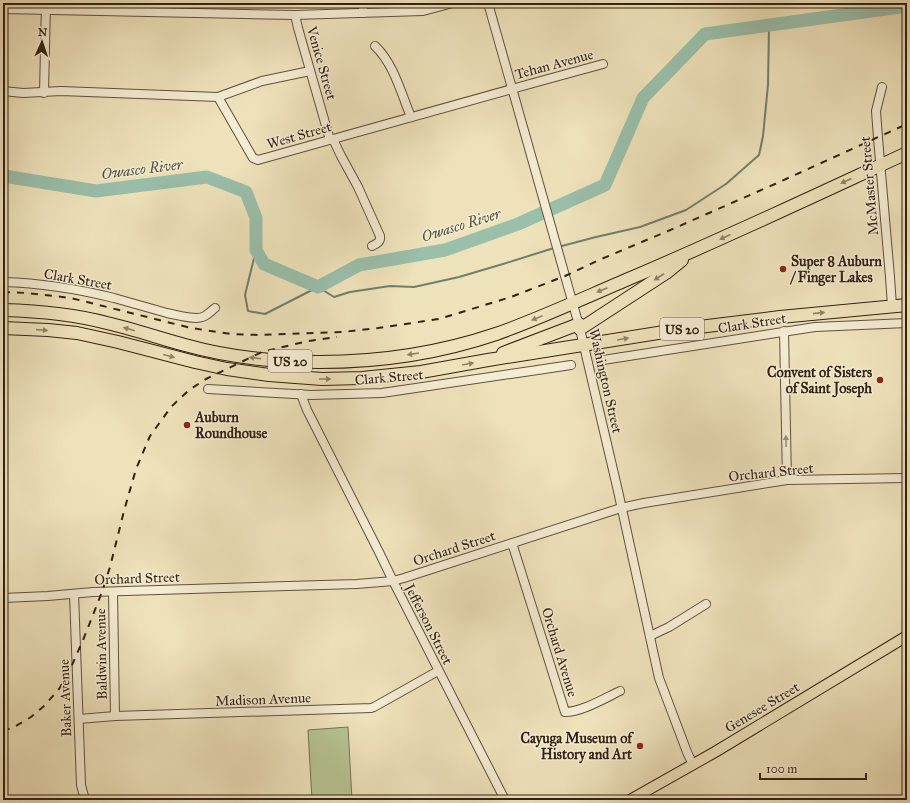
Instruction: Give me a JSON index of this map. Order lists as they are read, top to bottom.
{
  "streets": {
    "highway": ["US 20"],
    "main road": ["Genesee Street"],
    "street": [
      "Venice Street",
      "Tehan Avenue",
      "West Street",
      "McMaster Street",
      "Clark Street",
      "Washington Street",
      "Orchard Street",
      "Jefferson Street",
      "Orchard Avenue",
      "Baldwin Avenue",
      "Baker Avenue",
      "Madison Avenue"
    ]
  },
  "crossings": [
    ["Venice Street", "West Street"],
    ["Tehan Avenue", "West Street"],
    ["Tehan Avenue", "Washington Street"],
    ["West Street", "Washington Street"],
    ["McMaster Street", "US 20"],
    ["Clark Street", "Jefferson Street"],
    ["US 20", "Washington Street"],
    ["Washington Street", "Orchard Street"],
    ["Washington Street", "Genesee Street"],
    ["Orchard Street", "Jefferson Street"],
    ["Orchard Street", "Orchard Avenue"],
    ["Orchard Street", "Baldwin Avenue"],
    ["Orchard Street", "Baker Avenue"],
    ["Jefferson Street", "Madison Avenue"],
    ["Baldwin Avenue", "Madison Avenue"],
    ["Baker Avenue", "Madison Avenue"]
  ],
  "water": ["Owasco River"],
  "places": [
    "Super 8 Auburn / Finger Lakes",
    "Convent of Sisters of Saint Joseph",
    "Auburn Roundhouse",
    "Cayuga Museum of History and Art"
  ],
  "scale_bar": "100 m",
  "north": "top"
}
